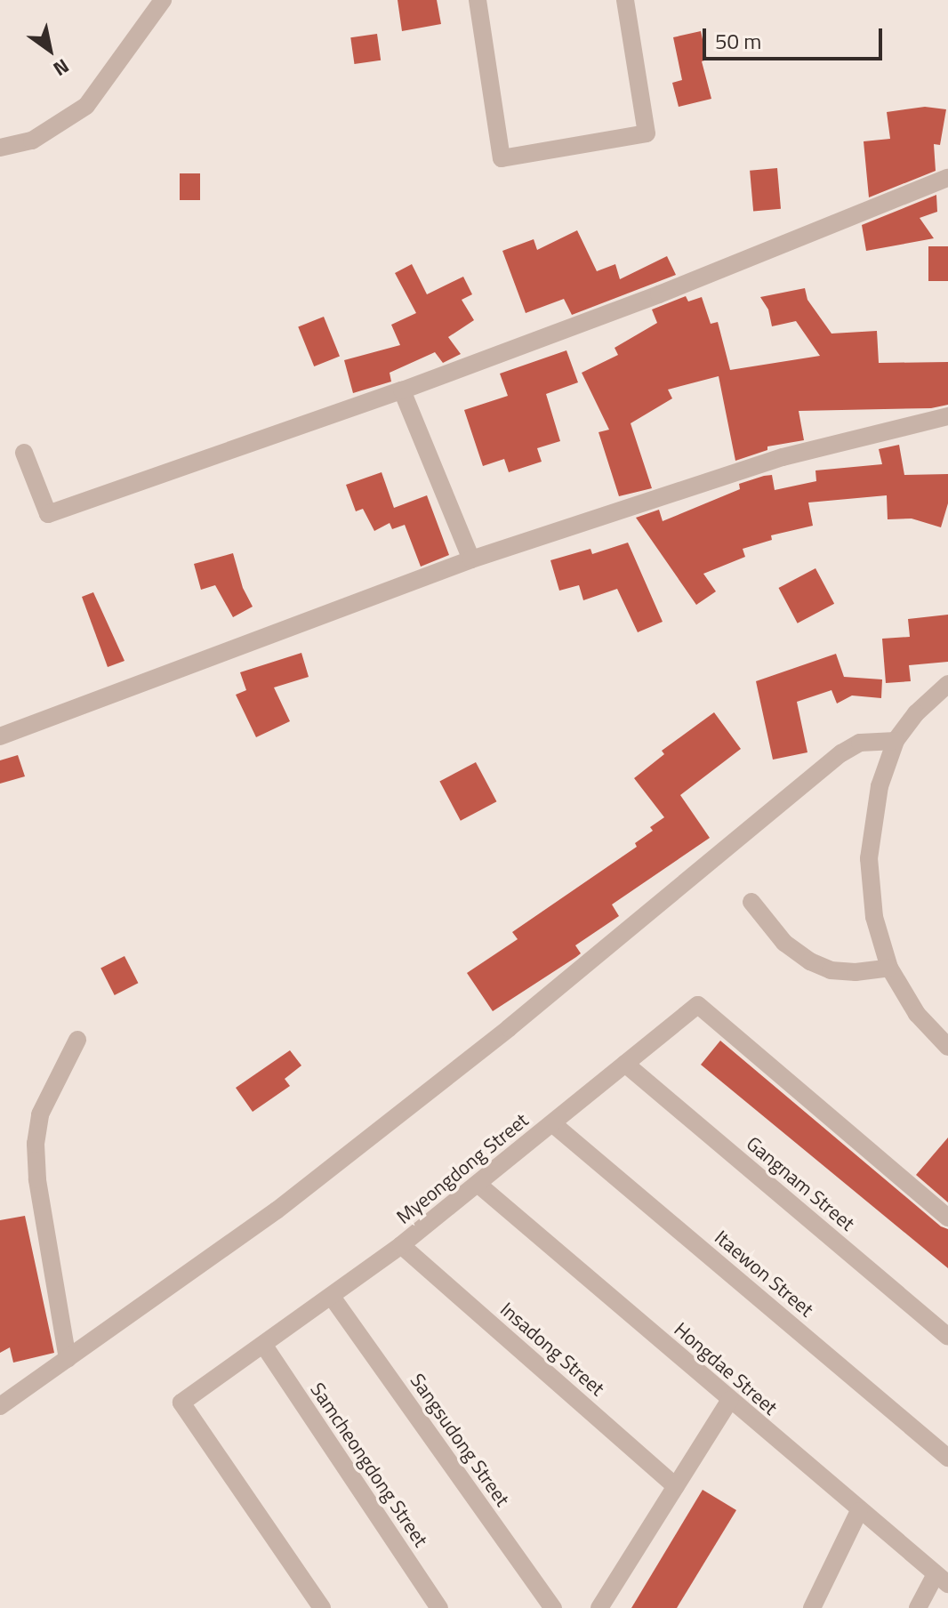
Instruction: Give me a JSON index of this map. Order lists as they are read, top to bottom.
{
  "streets": {
    "street": [
      "Myeongdong Street",
      "Gangnam Street",
      "Itaewon Street",
      "Insadong Street",
      "Hongdae Street",
      "Sangsudong Street",
      "Samcheongdong Street"
    ]
  },
  "crossings": [
    ["Myeongdong Street", "Gangnam Street"],
    ["Myeongdong Street", "Itaewon Street"],
    ["Myeongdong Street", "Insadong Street"],
    ["Myeongdong Street", "Hongdae Street"],
    ["Myeongdong Street", "Sangsudong Street"],
    ["Myeongdong Street", "Samcheongdong Street"]
  ],
  "scale_bar": "50 m",
  "north": "bottom right"
}
